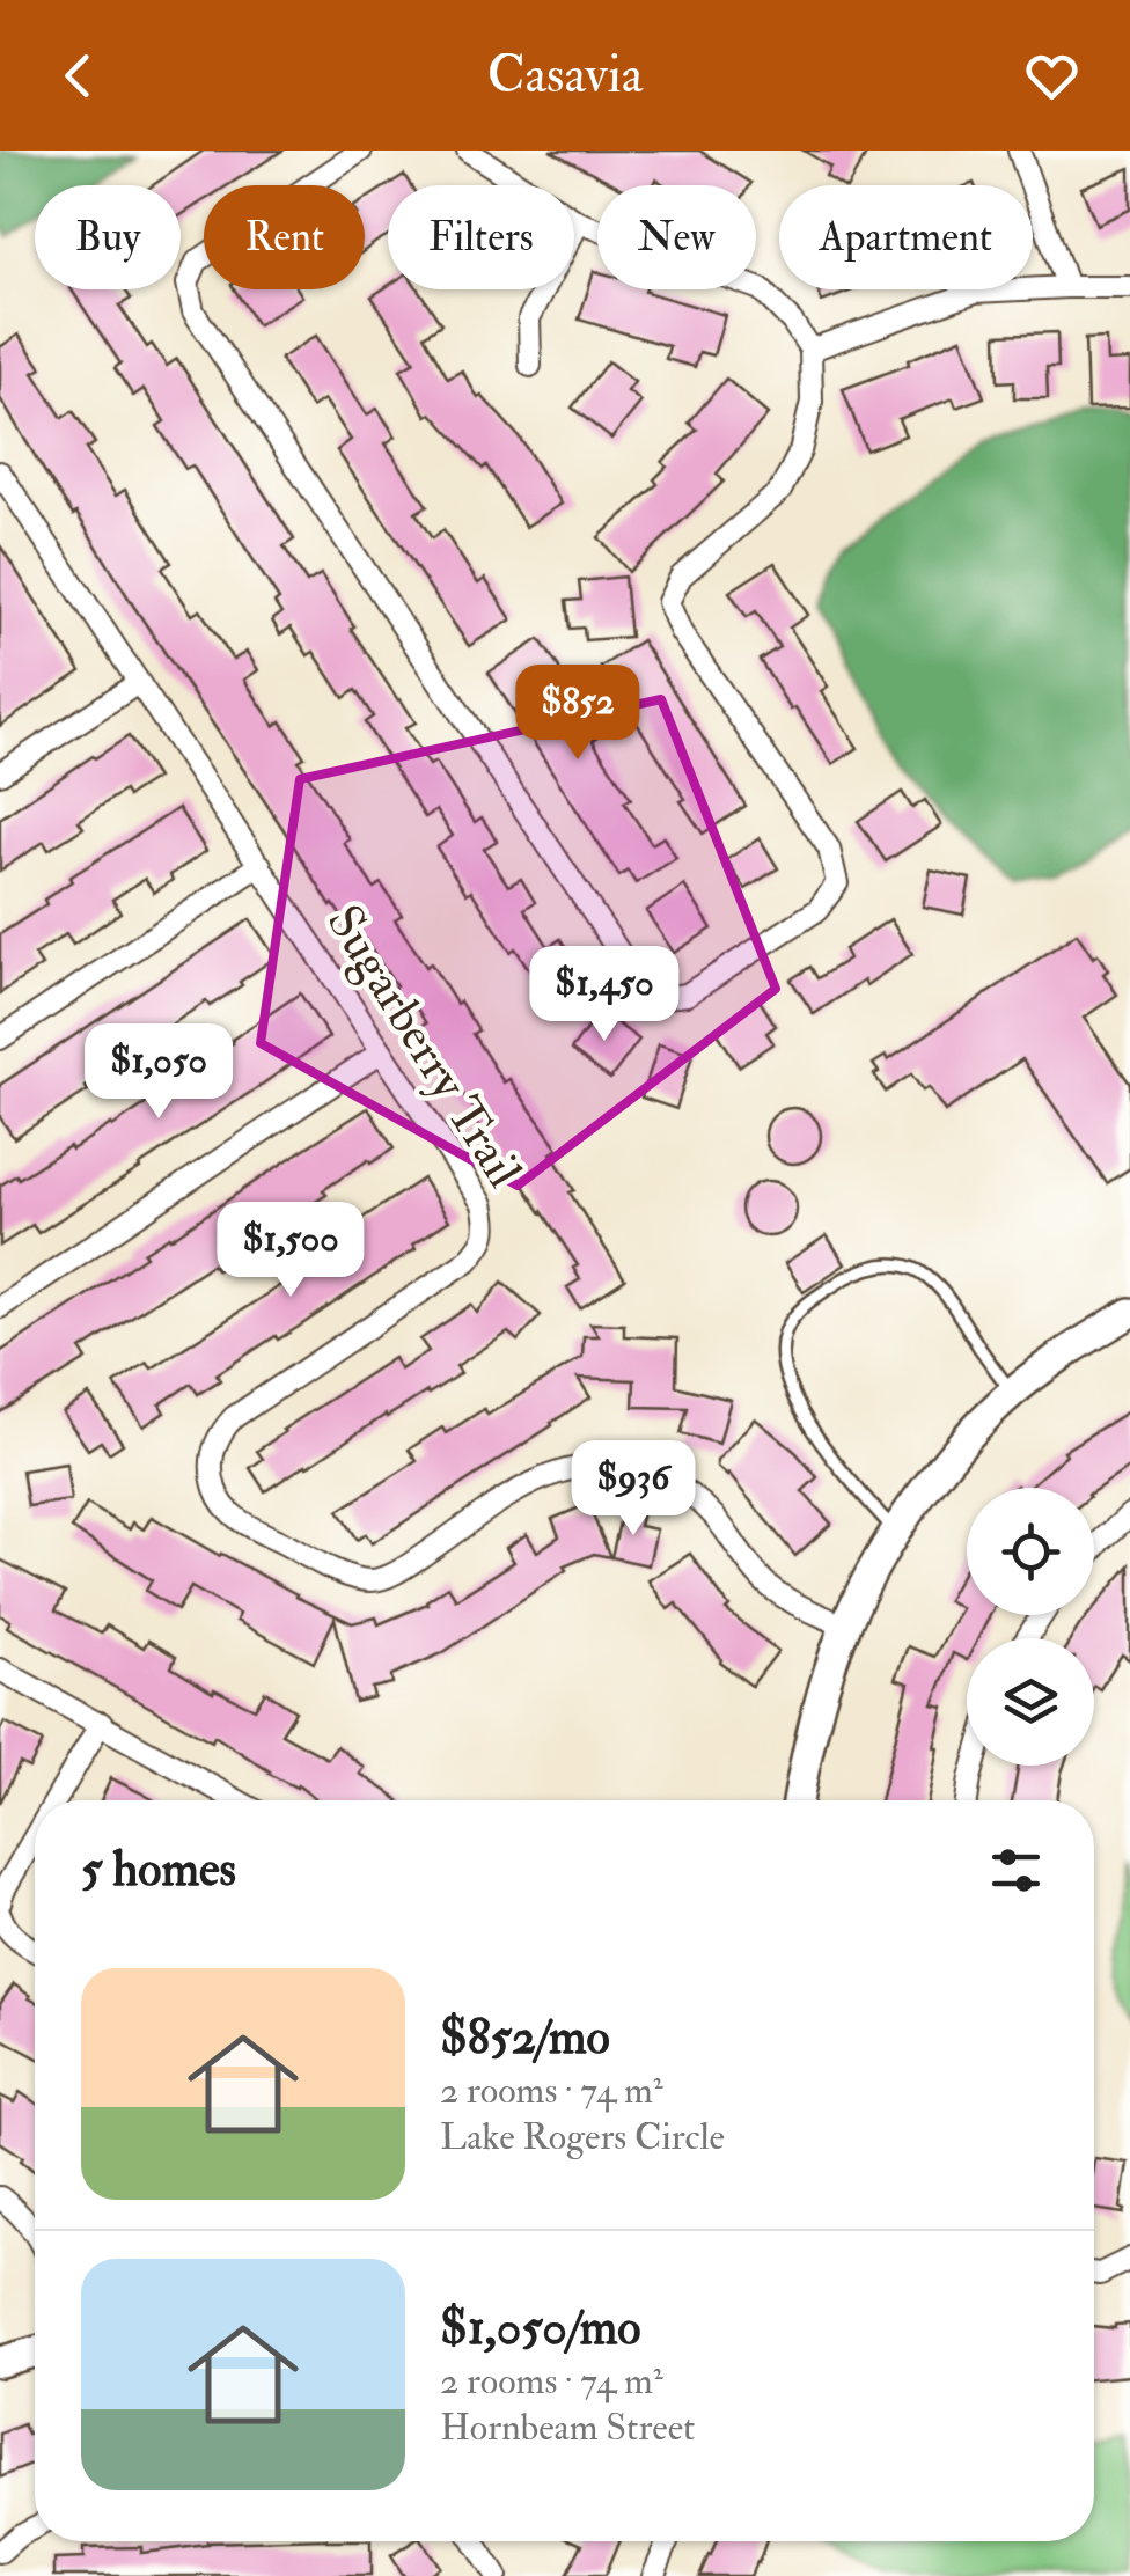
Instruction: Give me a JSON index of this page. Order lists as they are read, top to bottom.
{
  "streets": {
    "street": ["Sugarberry Trail"]
  },
  "page": {
    "header": "Casavia",
    "chip": [
      "Buy",
      "Rent",
      "Filters",
      "New",
      "Apartment"
    ],
    "price": [
      "$852",
      "$1,450",
      "$1,050",
      "$1,500",
      "$936"
    ],
    "heading": "5 homes",
    "list": [
      {
        "name": "$852/mo",
        "note": "2 rooms · 74 m² · Lake Rogers Circle"
      },
      {
        "name": "$1,050/mo",
        "note": "2 rooms · 74 m² · Hornbeam Street"
      }
    ]
  }
}
